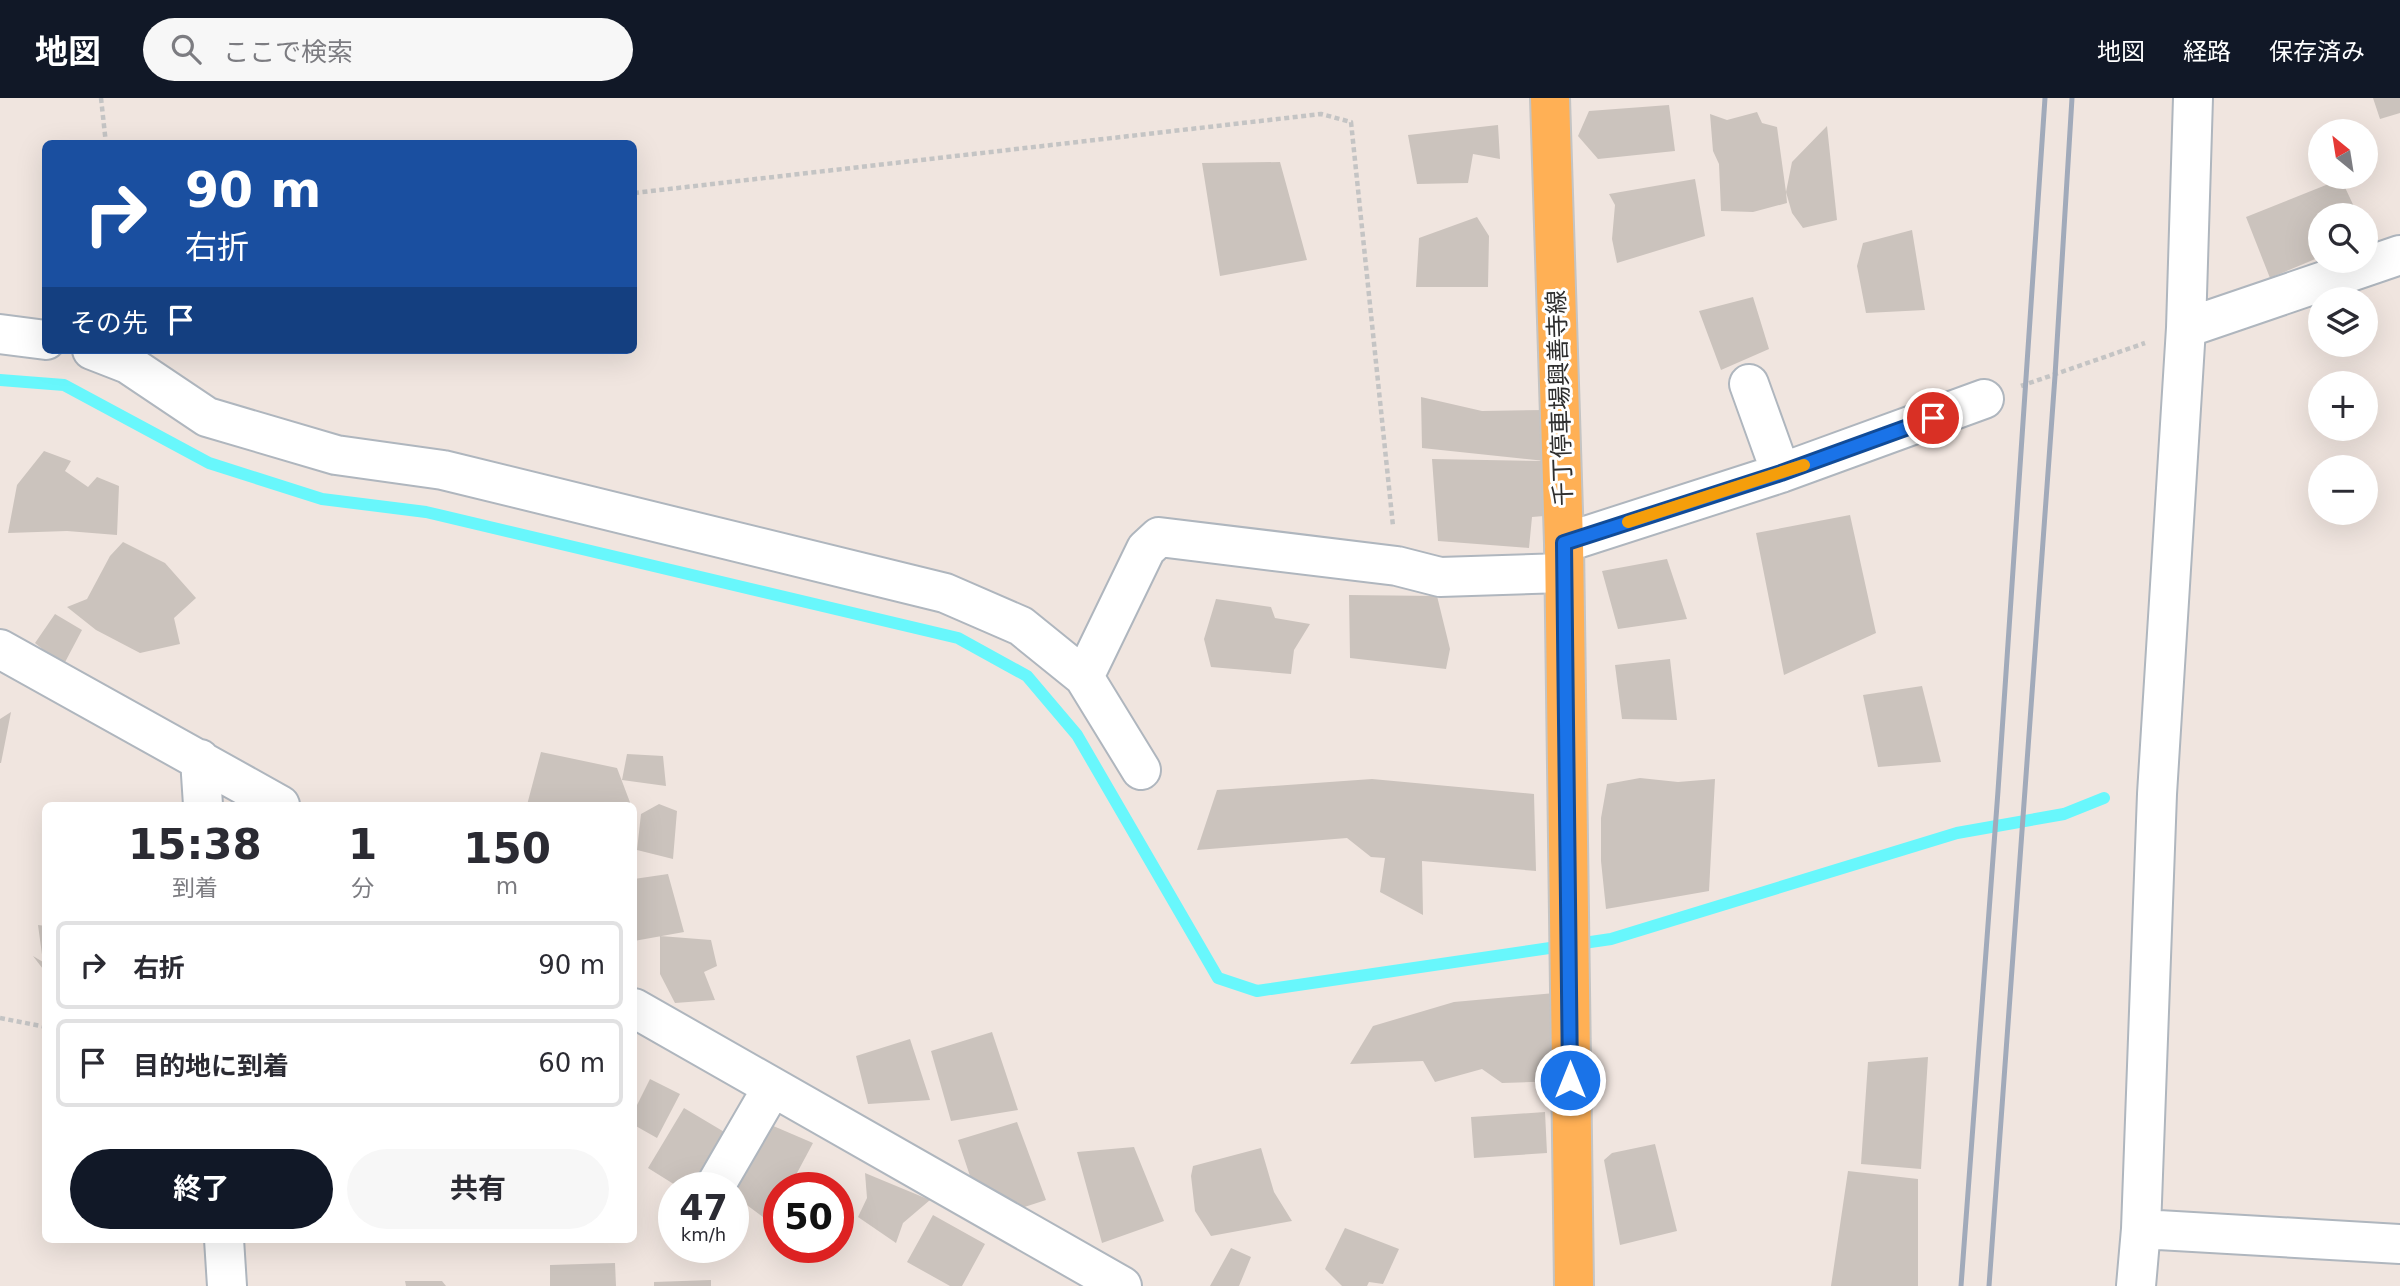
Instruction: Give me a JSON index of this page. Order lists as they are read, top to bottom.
{
  "streets": {
    "main road": ["千丁停車場興善寺線"]
  },
  "north": "top left",
  "page": {
    "header": "地図",
    "search": "ここで検索",
    "nav": ["地図", "経路", "保存済み"],
    "map_buttons": ["+", "−"],
    "turn": ["90 m", "右折"],
    "then": "その先",
    "eta": [
      "15:38",
      "到着",
      "1",
      "分",
      "150",
      "m"
    ],
    "list": [
      {
        "name": "右折",
        "value": "90 m"
      },
      {
        "name": "目的地に到着",
        "value": "60 m"
      }
    ],
    "buttons": ["終了", "共有"],
    "speed": "47 km/h",
    "limit": "50"
  }
}
